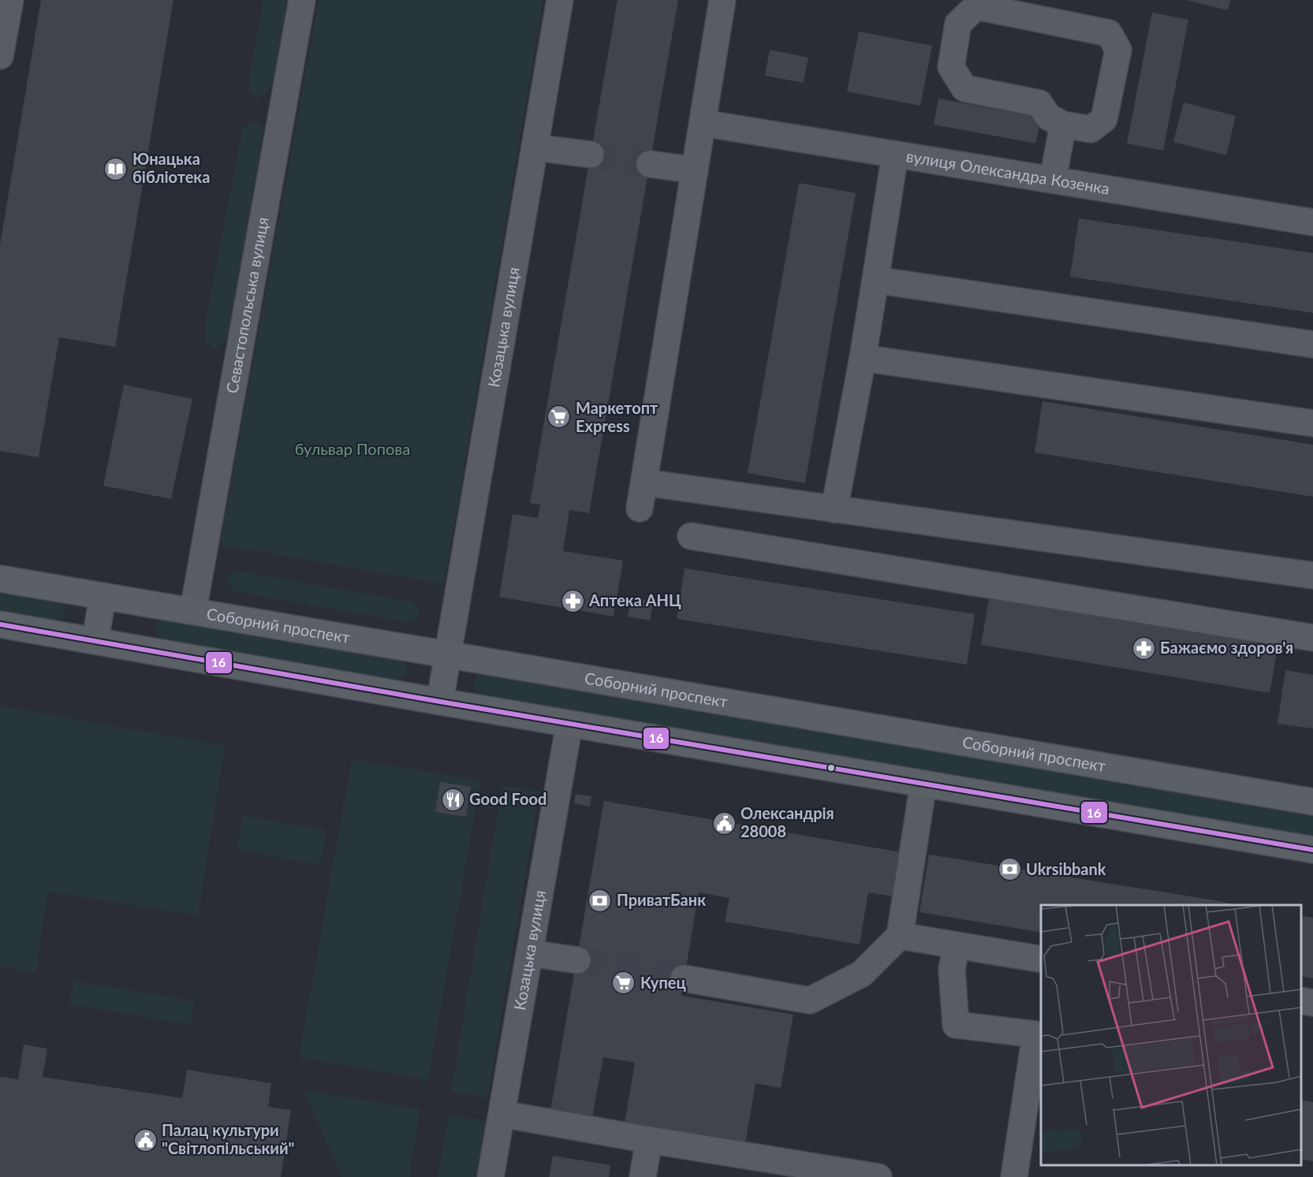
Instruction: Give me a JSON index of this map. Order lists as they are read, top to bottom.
{
  "streets": {
    "main road": ["Соборний проспект"],
    "street": ["вулиця Олександра Козенка", "Севастопольська вулиця", "Козацька вулиця"]
  },
  "crossings": [
    ["Севастопольська вулиця", "Соборний проспект"],
    ["Козацька вулиця", "Соборний проспект"]
  ],
  "parks": ["бульвар Попова"],
  "places": {
    "library": ["Юнацька бібліотека"],
    "supermarket": ["Маркетопт Express", "Купец"],
    "pharmacy": ["Аптека АНЦ", "Бажаємо здоров'я"],
    "restaurant": ["Good Food"],
    "public building": ["Олександрія 28008", "Палац культури \"Світлопільський\""],
    "bank": ["Ukrsibbank", "ПриватБанк"]
  },
  "lines": ["transit line 16"]
}
